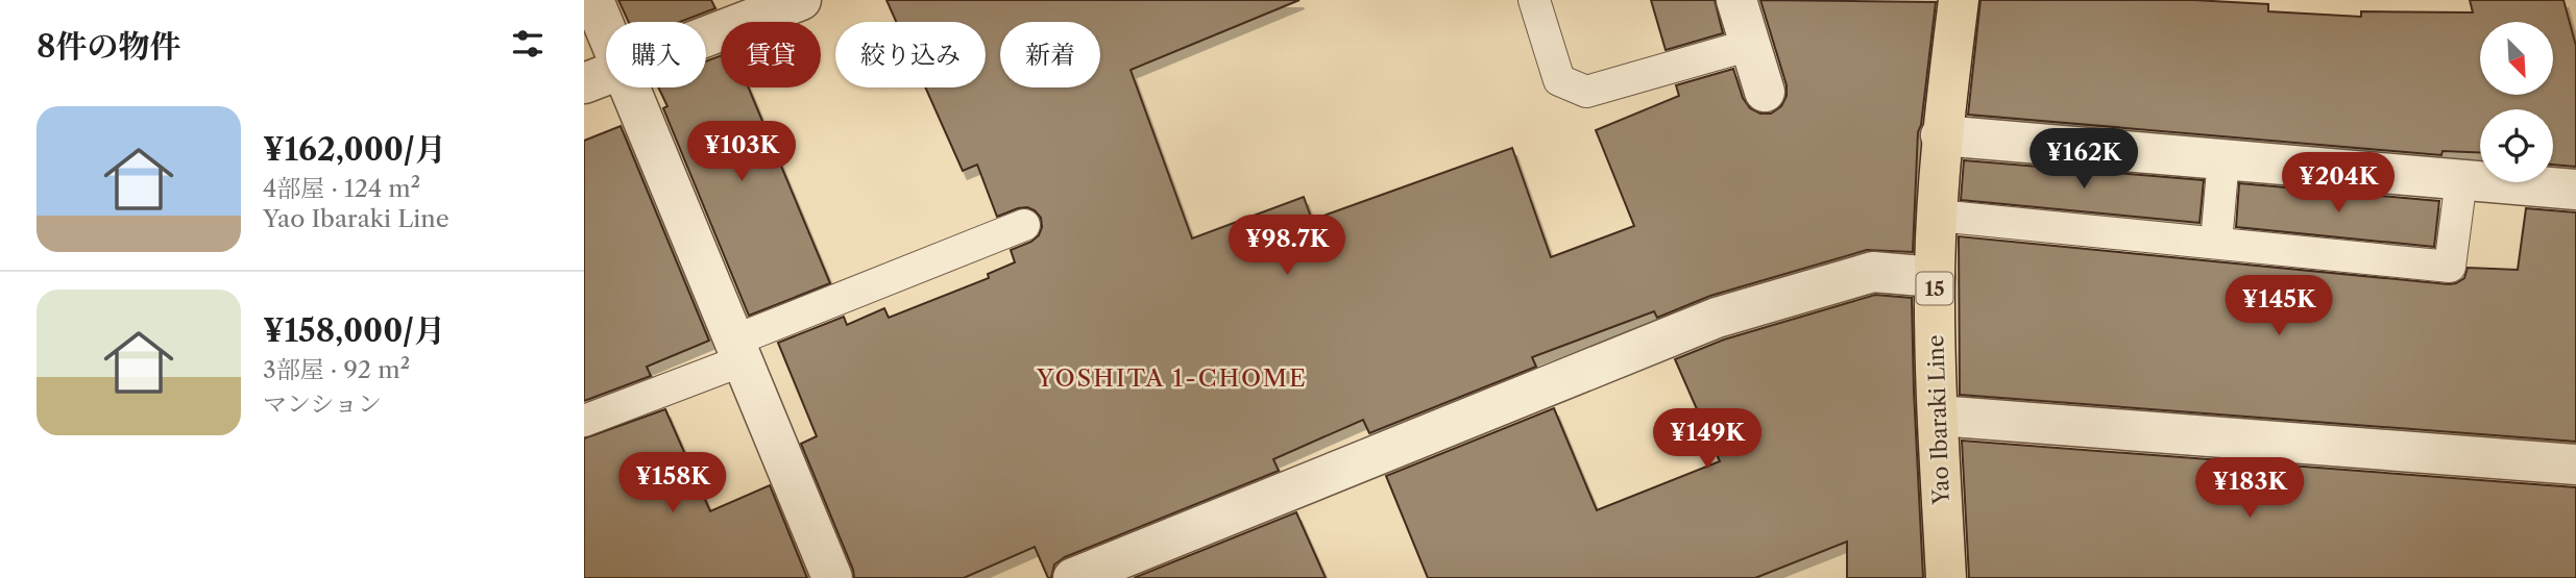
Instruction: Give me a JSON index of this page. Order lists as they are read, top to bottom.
{
  "streets": {
    "main road": ["15", "Yao Ibaraki Line"]
  },
  "districts": ["YOSHITA 1-CHOME"],
  "north": "bottom right",
  "page": {
    "heading": "8件の物件",
    "chip": [
      "購入",
      "賃貸",
      "絞り込み",
      "新着"
    ],
    "list": [
      {
        "name": "¥162,000/月",
        "note": "4部屋 · 124 m² · Yao Ibaraki Line"
      },
      {
        "name": "¥158,000/月",
        "note": "3部屋 · 92 m² · マンション"
      }
    ],
    "price": [
      "¥103K",
      "¥162K",
      "¥204K",
      "¥98.7K",
      "¥145K",
      "¥149K",
      "¥158K",
      "¥183K"
    ]
  }
}
